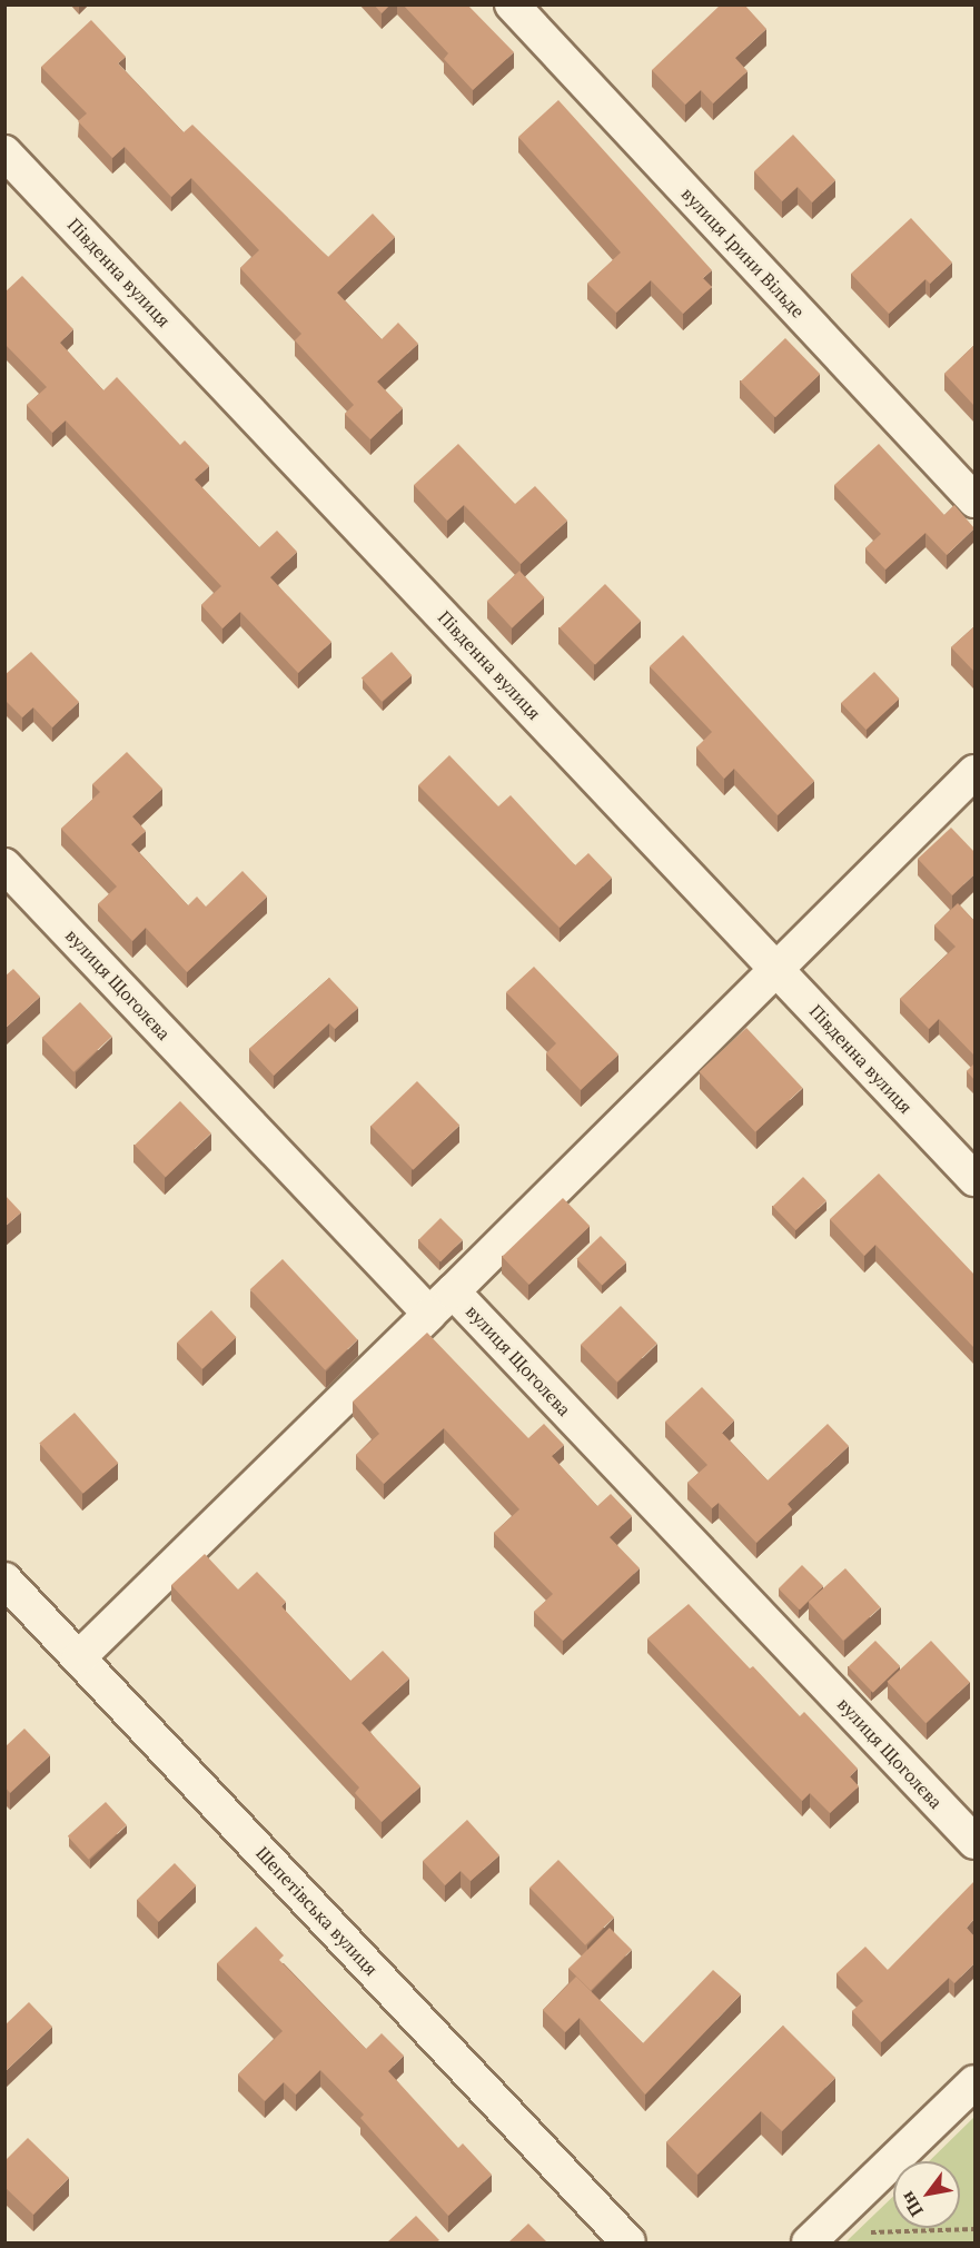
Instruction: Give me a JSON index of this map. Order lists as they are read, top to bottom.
{
  "streets": {
    "street": [
      "вулиця Ірини Вільде",
      "Південна вулиця",
      "вулиця Щоголєва",
      "Шепетівська вулиця"
    ]
  },
  "north": "bottom left"
}
